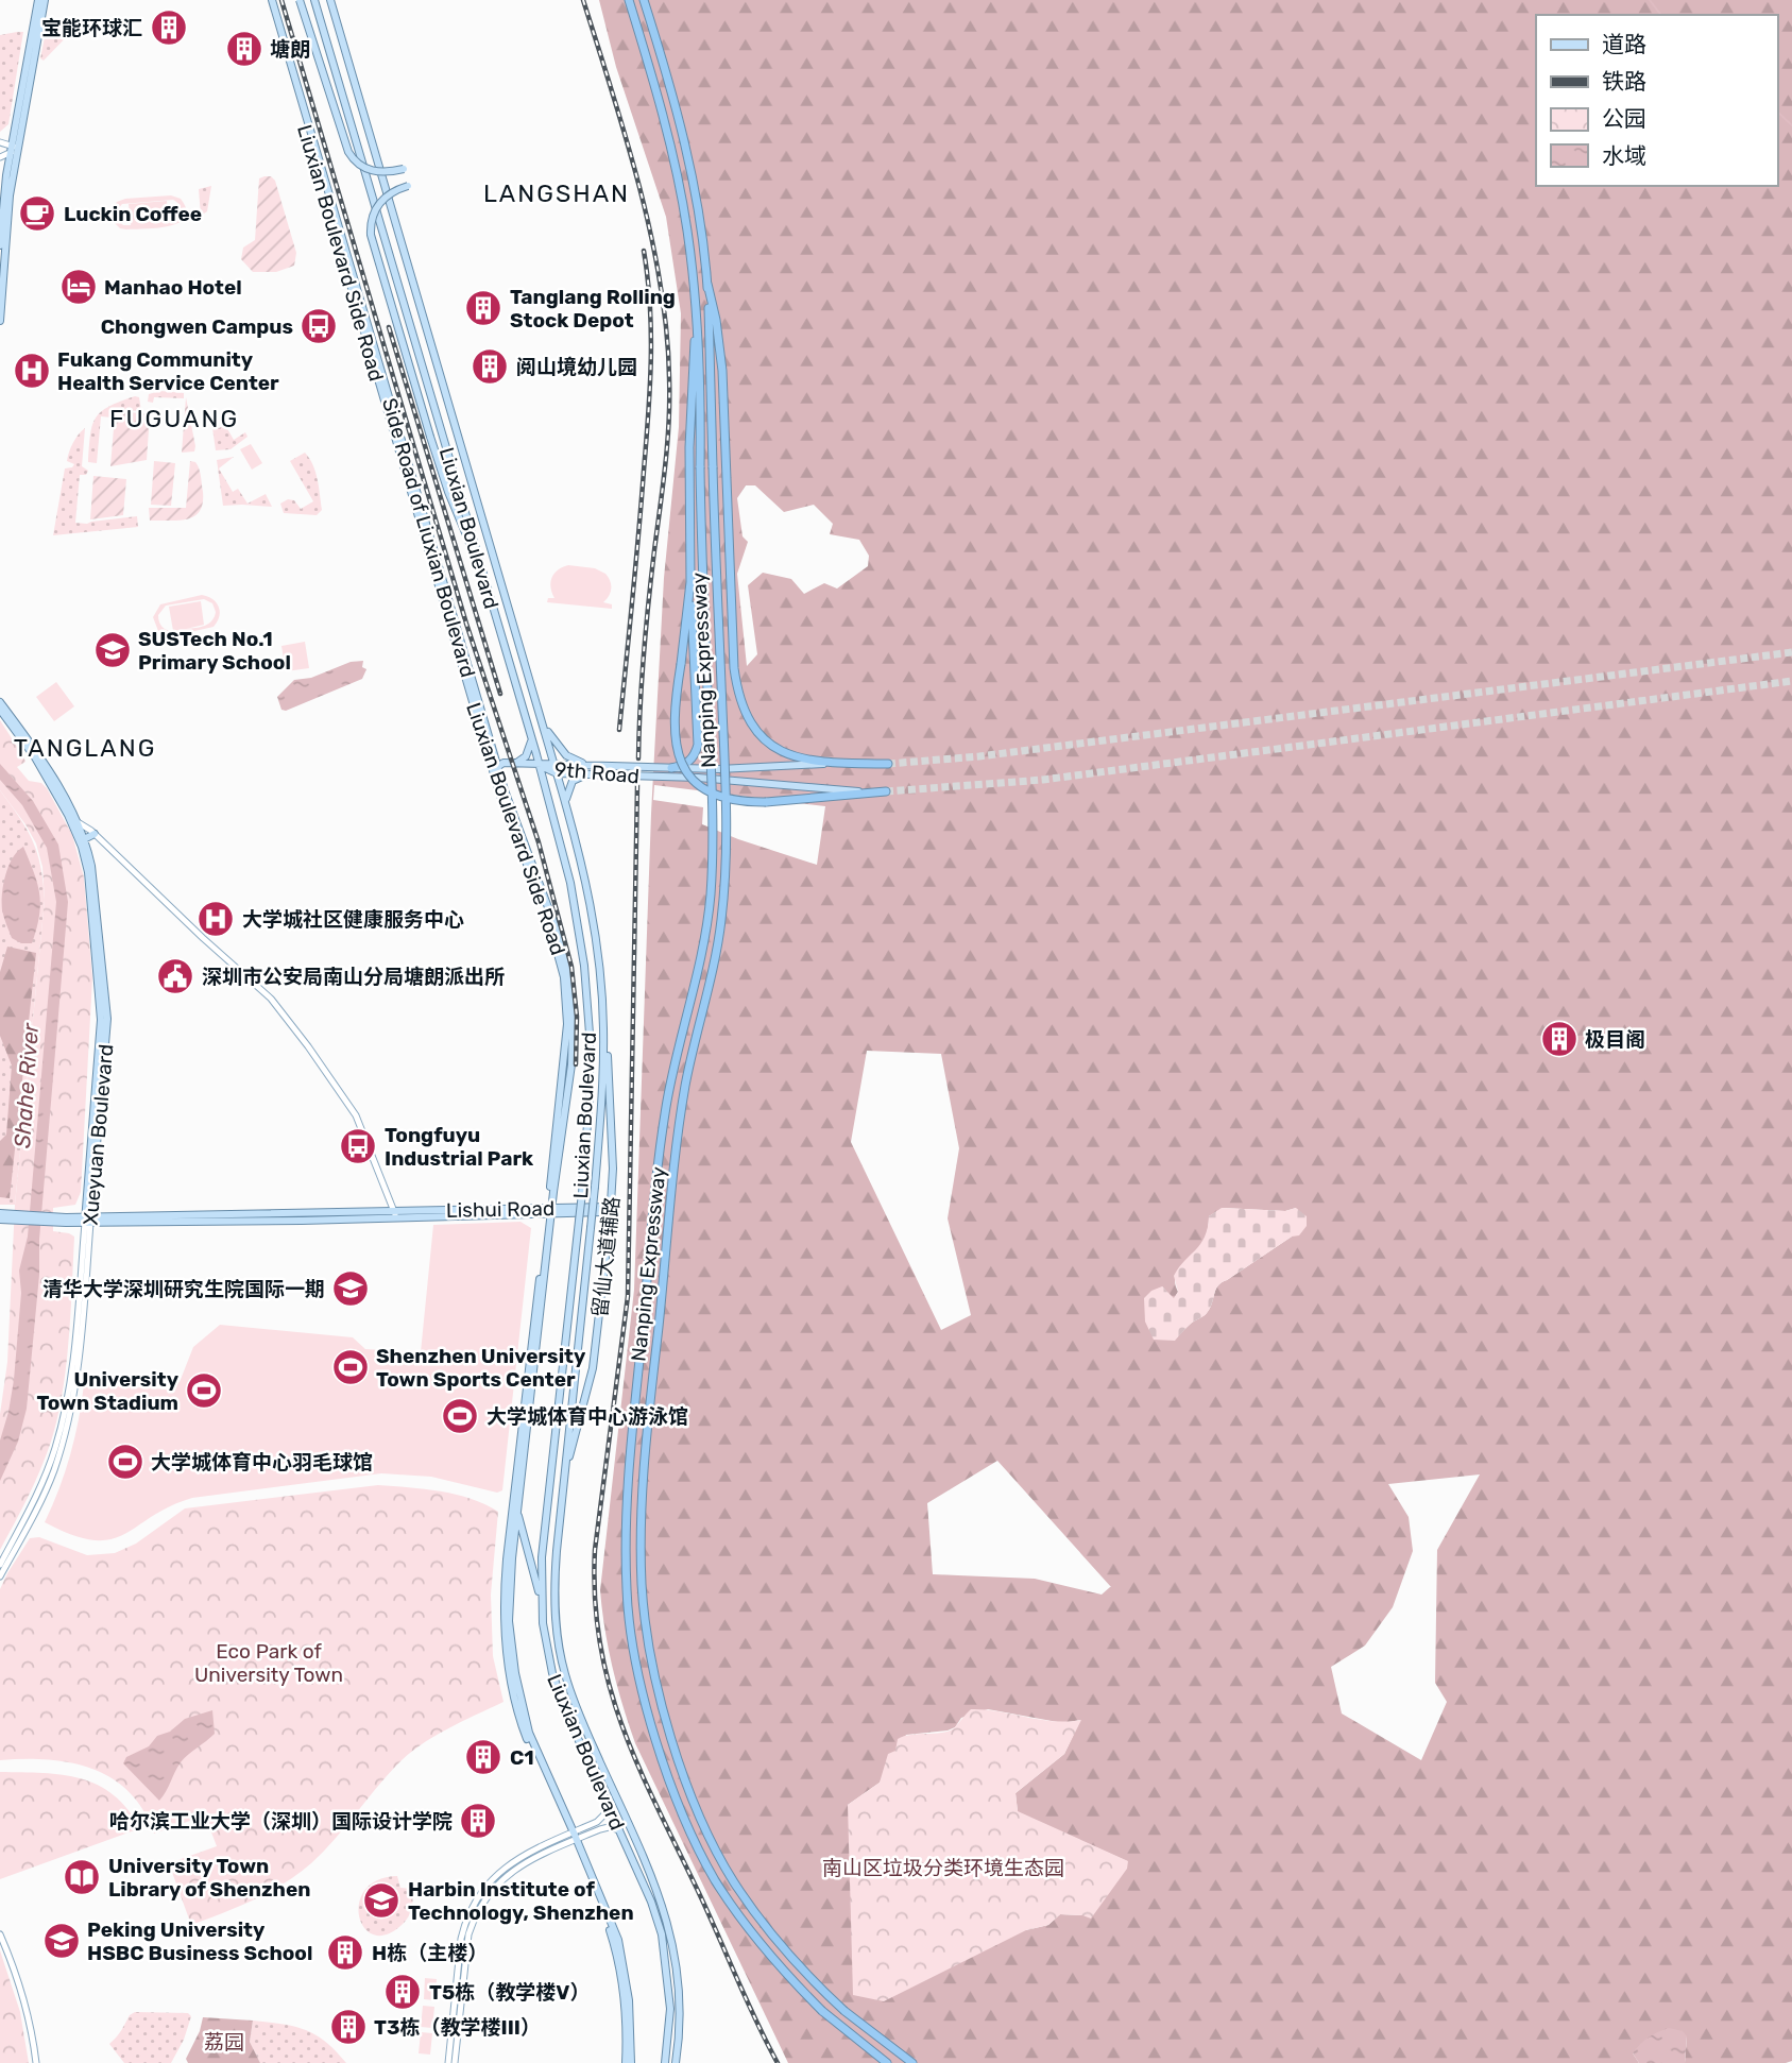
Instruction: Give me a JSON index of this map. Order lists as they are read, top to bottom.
{
  "streets": {
    "highway": ["Nanping Expressway"],
    "main road": [
      "Liuxian Boulevard Side Road",
      "Liuxian Boulevard",
      "Side Road of Liuxian Boulevard",
      "9th Road",
      "Xueyuan Boulevard",
      "Lishui Road",
      "留仙大道辅路"
    ]
  },
  "crossings": [
    ["Liuxian Boulevard Side Road", "Side Road of Liuxian Boulevard"],
    ["Liuxian Boulevard Side Road", "Lishui Road"],
    ["Liuxian Boulevard", "9th Road"],
    ["Liuxian Boulevard", "留仙大道辅路"],
    ["Side Road of Liuxian Boulevard", "Lishui Road"],
    ["Xueyuan Boulevard", "Lishui Road"],
    ["Lishui Road", "留仙大道辅路"]
  ],
  "districts": ["LANGSHAN", "FUGUANG", "TANGLANG"],
  "water": ["Shahe River"],
  "parks": ["Eco Park of University Town", "南山区垃圾分类环境生态园", "荔园"],
  "places": {
    "building": [
      "宝能环球汇",
      "塘朗",
      "Tanglang Rolling Stock Depot",
      "阅山境幼儿园",
      "极目阁",
      "C1",
      "哈尔滨工业大学（深圳）国际设计学院",
      "H栋（主楼）",
      "T5栋（教学楼V）",
      "T3栋（教学楼III）"
    ],
    "cafe": ["Luckin Coffee"],
    "hotel": ["Manhao Hotel"],
    "bus stop": ["Chongwen Campus", "Tongfuyu Industrial Park"],
    "hospital": ["Fukang Community Health Service Center", "大学城社区健康服务中心"],
    "school or university": [
      "SUSTech No.1 Primary School",
      "清华大学深圳研究生院国际一期",
      "Harbin Institute of Technology, Shenzhen",
      "Peking University HSBC Business School"
    ],
    "public building": ["深圳市公安局南山分局塘朗派出所"],
    "sports": [
      "Shenzhen University Town Sports Center",
      "University Town Stadium",
      "大学城体育中心游泳馆",
      "大学城体育中心羽毛球馆"
    ],
    "library": ["University Town Library of Shenzhen"]
  },
  "legend": [
    "道路",
    "铁路",
    "公园",
    "水域"
  ]
}
